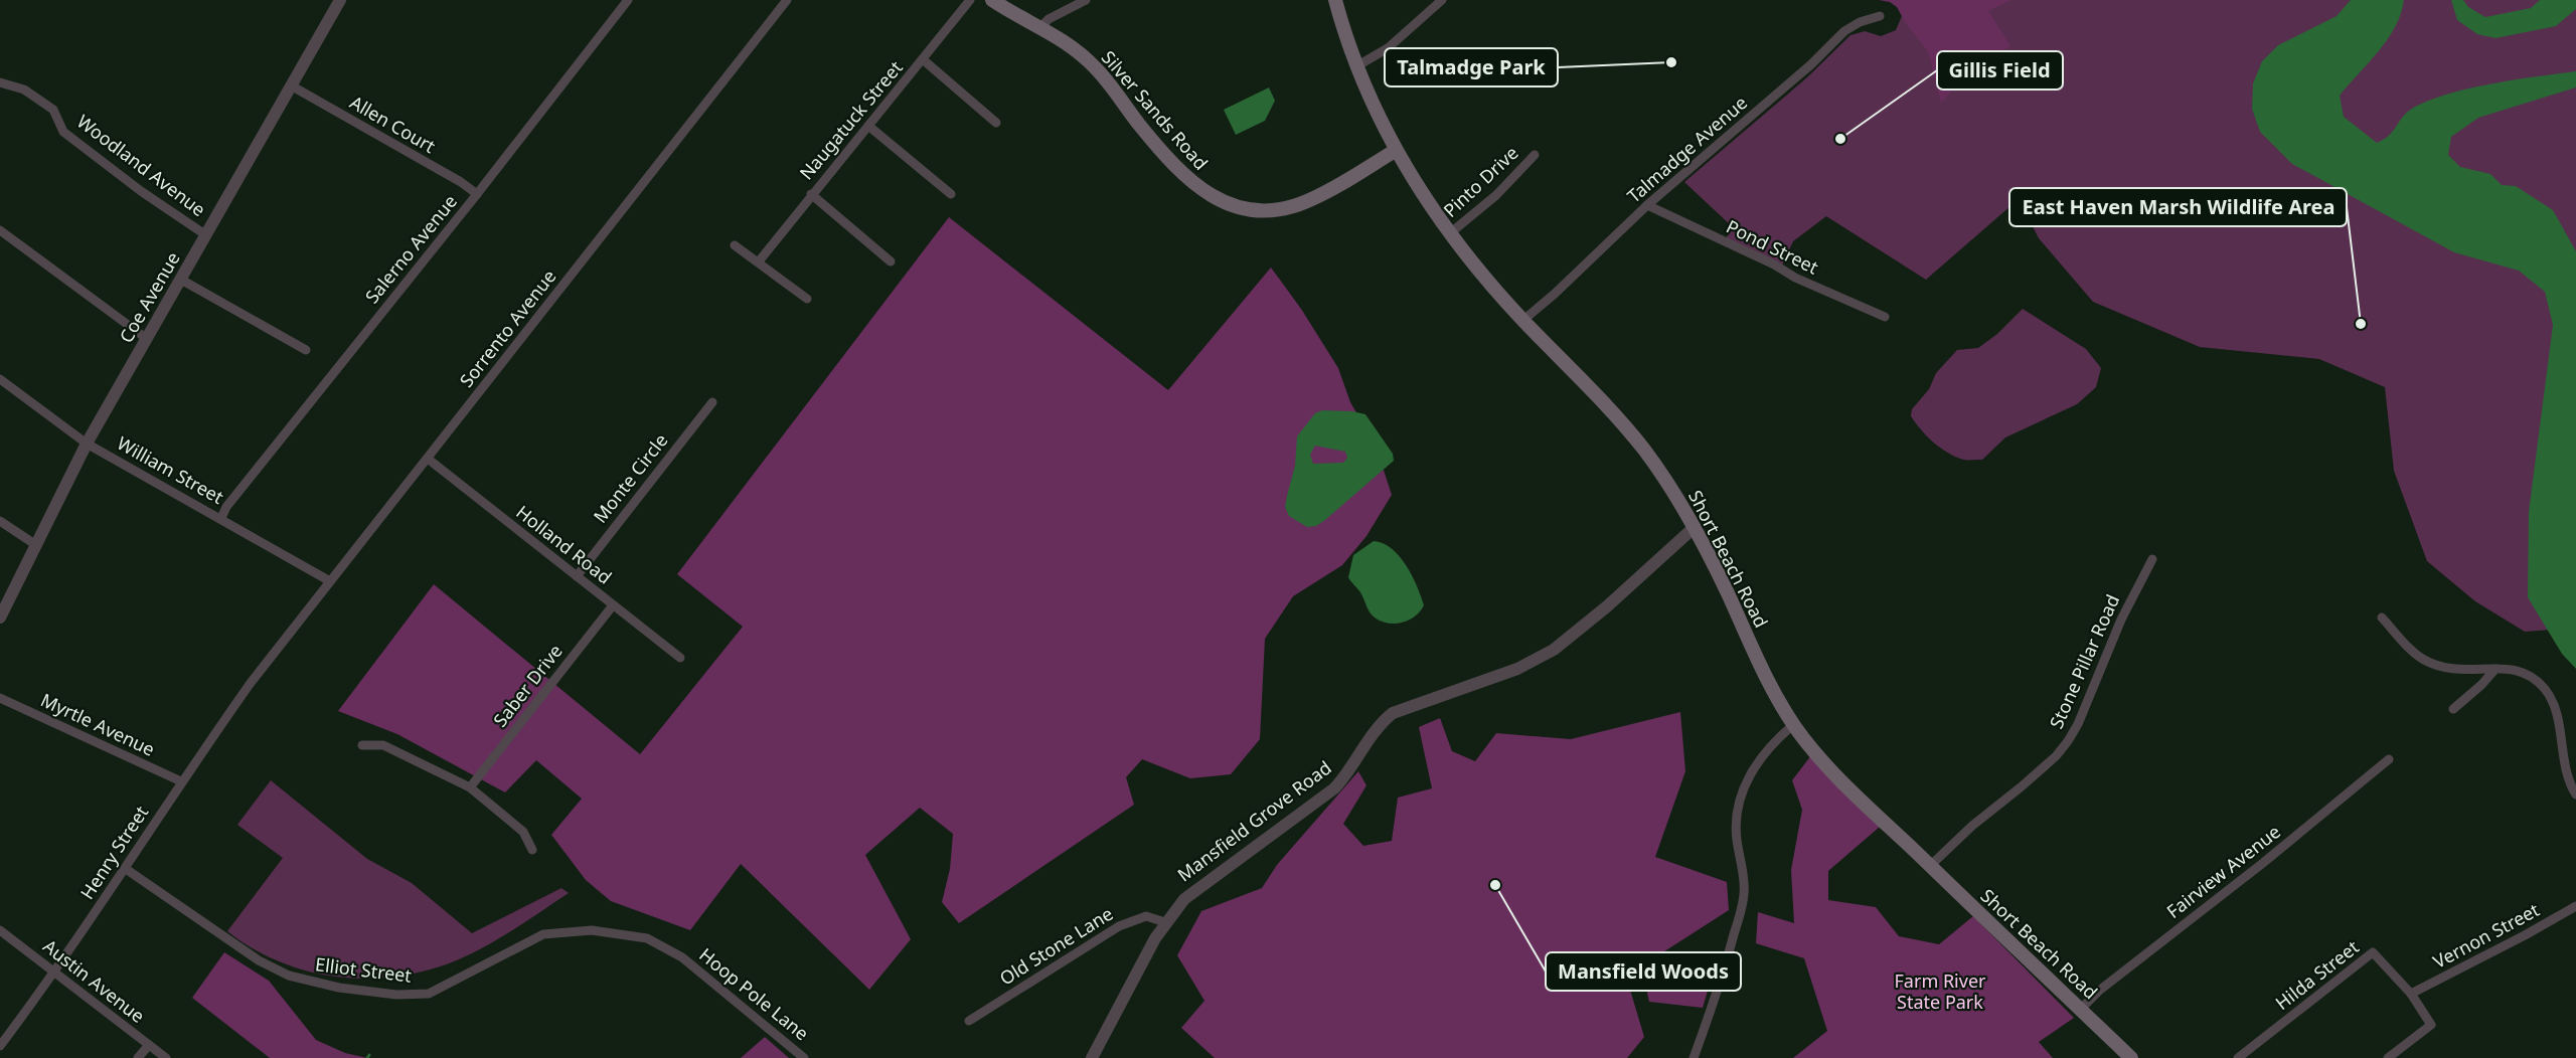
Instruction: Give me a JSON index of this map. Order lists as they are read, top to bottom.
{
  "streets": {
    "main road": ["Silver Sands Road", "Short Beach Road"],
    "street": [
      "Naugatuck Street",
      "Allen Court",
      "Talmadge Avenue",
      "Woodland Avenue",
      "Pinto Drive",
      "Pond Street",
      "Salerno Avenue",
      "Coe Avenue",
      "Sorrento Avenue",
      "William Street",
      "Monte Circle",
      "Holland Road",
      "Stone Pillar Road",
      "Saber Drive",
      "Myrtle Avenue",
      "Mansfield Grove Road",
      "Henry Street",
      "Fairview Avenue",
      "Vernon Street",
      "Old Stone Lane",
      "Elliot Street",
      "Hilda Street",
      "Austin Avenue",
      "Hoop Pole Lane"
    ]
  },
  "crossings": [
    ["Silver Sands Road", "Short Beach Road"],
    ["Allen Court", "Salerno Avenue"],
    ["Allen Court", "Coe Avenue"],
    ["Talmadge Avenue", "Pond Street"],
    ["Talmadge Avenue", "Short Beach Road"],
    ["Woodland Avenue", "Coe Avenue"],
    ["Pinto Drive", "Short Beach Road"],
    ["Salerno Avenue", "William Street"],
    ["Coe Avenue", "William Street"],
    ["Sorrento Avenue", "William Street"],
    ["Sorrento Avenue", "Holland Road"],
    ["Sorrento Avenue", "Henry Street"],
    ["Monte Circle", "Holland Road"],
    ["Holland Road", "Saber Drive"],
    ["Short Beach Road", "Stone Pillar Road"],
    ["Short Beach Road", "Mansfield Grove Road"],
    ["Short Beach Road", "Fairview Avenue"],
    ["Myrtle Avenue", "Henry Street"],
    ["Mansfield Grove Road", "Old Stone Lane"],
    ["Henry Street", "Elliot Street"],
    ["Henry Street", "Austin Avenue"],
    ["Vernon Street", "Hilda Street"],
    ["Elliot Street", "Hoop Pole Lane"]
  ],
  "parks": ["Farm River State Park"],
  "places": [
    "Talmadge Park",
    "Gillis Field",
    "East Haven Marsh Wildlife Area",
    "Mansfield Woods"
  ]
}
